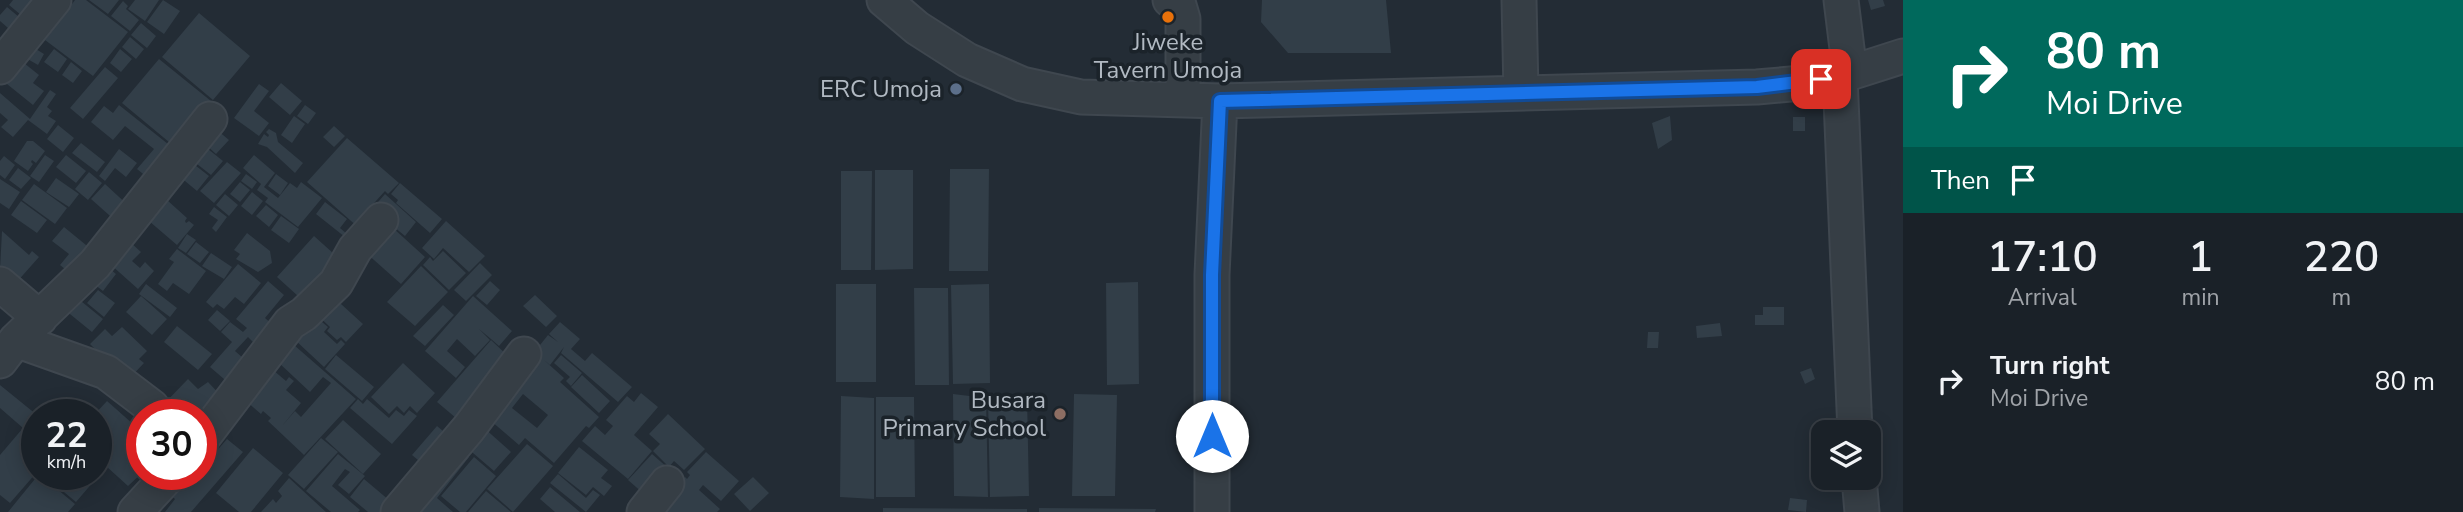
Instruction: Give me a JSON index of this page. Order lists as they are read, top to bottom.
{
  "places": ["Jiweke Tavern Umoja", "ERC Umoja", "Busara Primary School"],
  "page": {
    "turn": ["80 m", "Moi Drive"],
    "then": "Then",
    "eta": [
      "17:10",
      "Arrival",
      "1",
      "min",
      "220",
      "m"
    ],
    "list": [
      {
        "name": "Turn right",
        "note": "Moi Drive",
        "value": "80 m"
      }
    ],
    "speed": "22 km/h",
    "limit": "30"
  }
}
